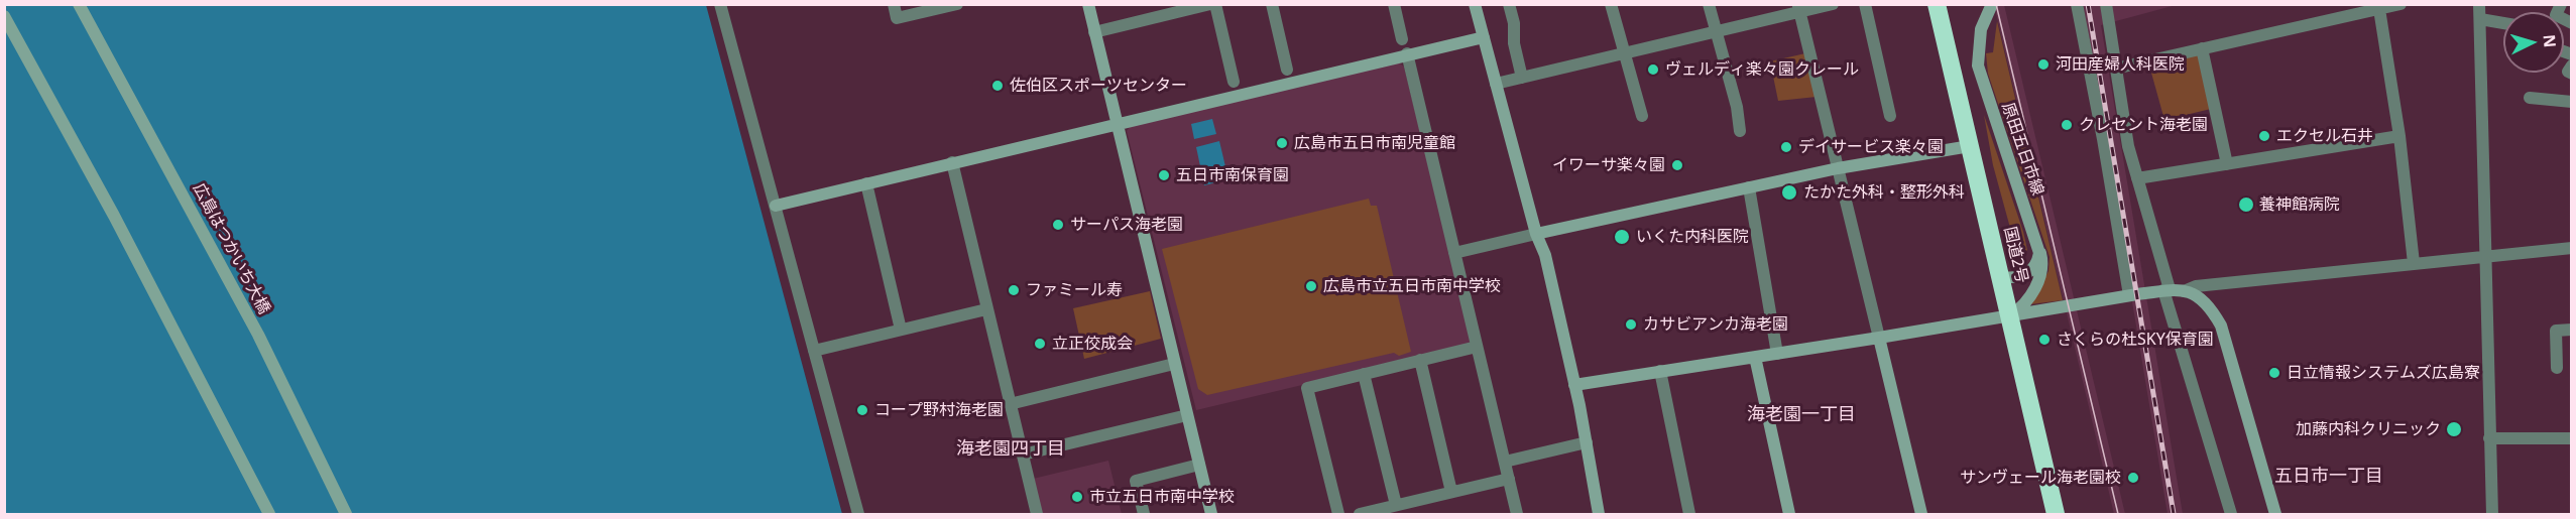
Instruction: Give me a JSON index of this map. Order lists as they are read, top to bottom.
{
  "streets": {
    "highway": ["国道2号"],
    "street": ["原田五日市線", "広島はつかいち大橋"]
  },
  "crossings": [
    ["原田五日市線", "国道2号"]
  ],
  "districts": ["海老園一丁目", "海老園四丁目", "五日市一丁目"],
  "places": [
    "河田産婦人科医院",
    "ヴェルディ楽々園クレール",
    "佐伯区スポーツセンター",
    "クレセント海老園",
    "エクセル石井",
    "広島市五日市南児童館",
    "デイサービス楽々園",
    "イワーサ楽々園",
    "五日市南保育園",
    "たかた外科・整形外科",
    "養神館病院",
    "サーパス海老園",
    "いくた内科医院",
    "広島市立五日市南中学校",
    "ファミール寿",
    "カサビアンカ海老園",
    "さくらの杜SKY保育園",
    "立正佼成会",
    "日立情報システムズ広島寮",
    "コープ野村海老園",
    "加藤内科クリニック",
    "サンヴェール海老園校",
    "市立五日市南中学校"
  ],
  "north": "right"
}
